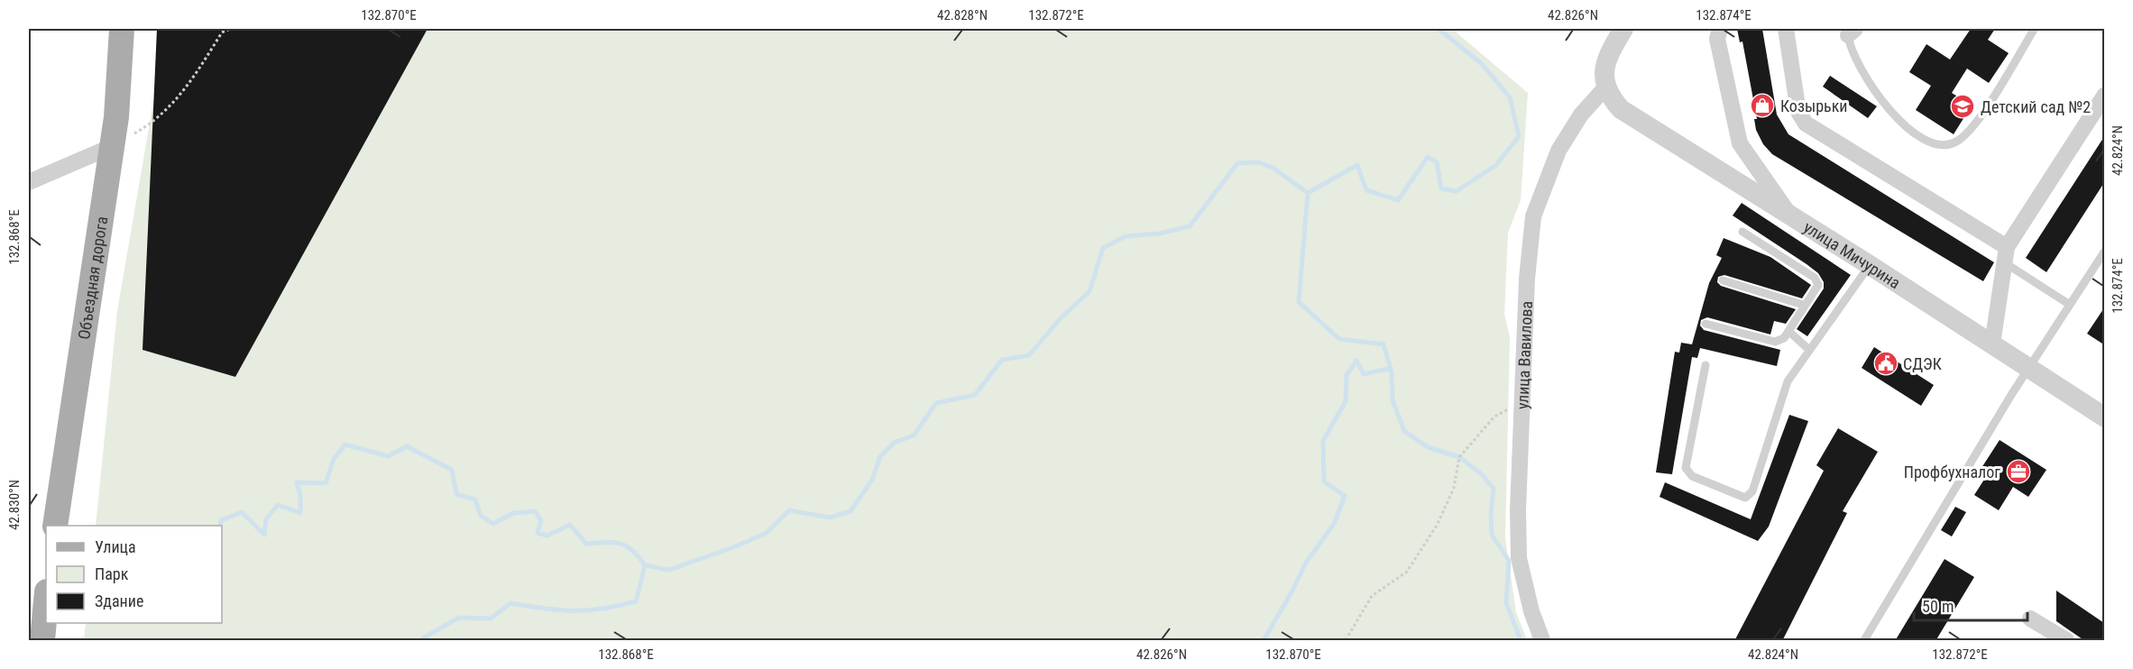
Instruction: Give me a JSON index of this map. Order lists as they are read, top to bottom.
{
  "streets": {
    "main road": ["Объездная дорога"],
    "street": ["улица Мичурина", "улица Вавилова"]
  },
  "crossings": [
    ["улица Мичурина", "улица Вавилова"]
  ],
  "places": {
    "shop": ["Козырьки"],
    "school or university": ["Детский сад №2"],
    "public building": ["СДЭК"],
    "office": ["Профбухналог"]
  },
  "legend": ["Улица", "Парк", "Здание"],
  "scale_bar": "50 m",
  "coordinates": [
    "132.870°E",
    "42.828°N",
    "132.872°E",
    "42.826°N",
    "132.874°E",
    "42.824°N",
    "132.868°E",
    "42.830°N"
  ]
}
